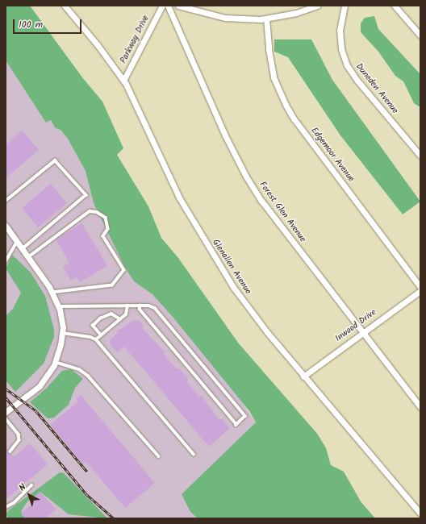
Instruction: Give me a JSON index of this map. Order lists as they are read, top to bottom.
{
  "streets": {
    "street": [
      "Parkway Drive",
      "Duneden Avenue",
      "Edgemoor Avenue",
      "Forest Glen Avenue",
      "Glenallen Avenue",
      "Inwood Drive"
    ]
  },
  "crossings": [
    ["Parkway Drive", "Glenallen Avenue"],
    ["Forest Glen Avenue", "Inwood Drive"],
    ["Glenallen Avenue", "Inwood Drive"]
  ],
  "scale_bar": "100 m",
  "north": "top left"
}
